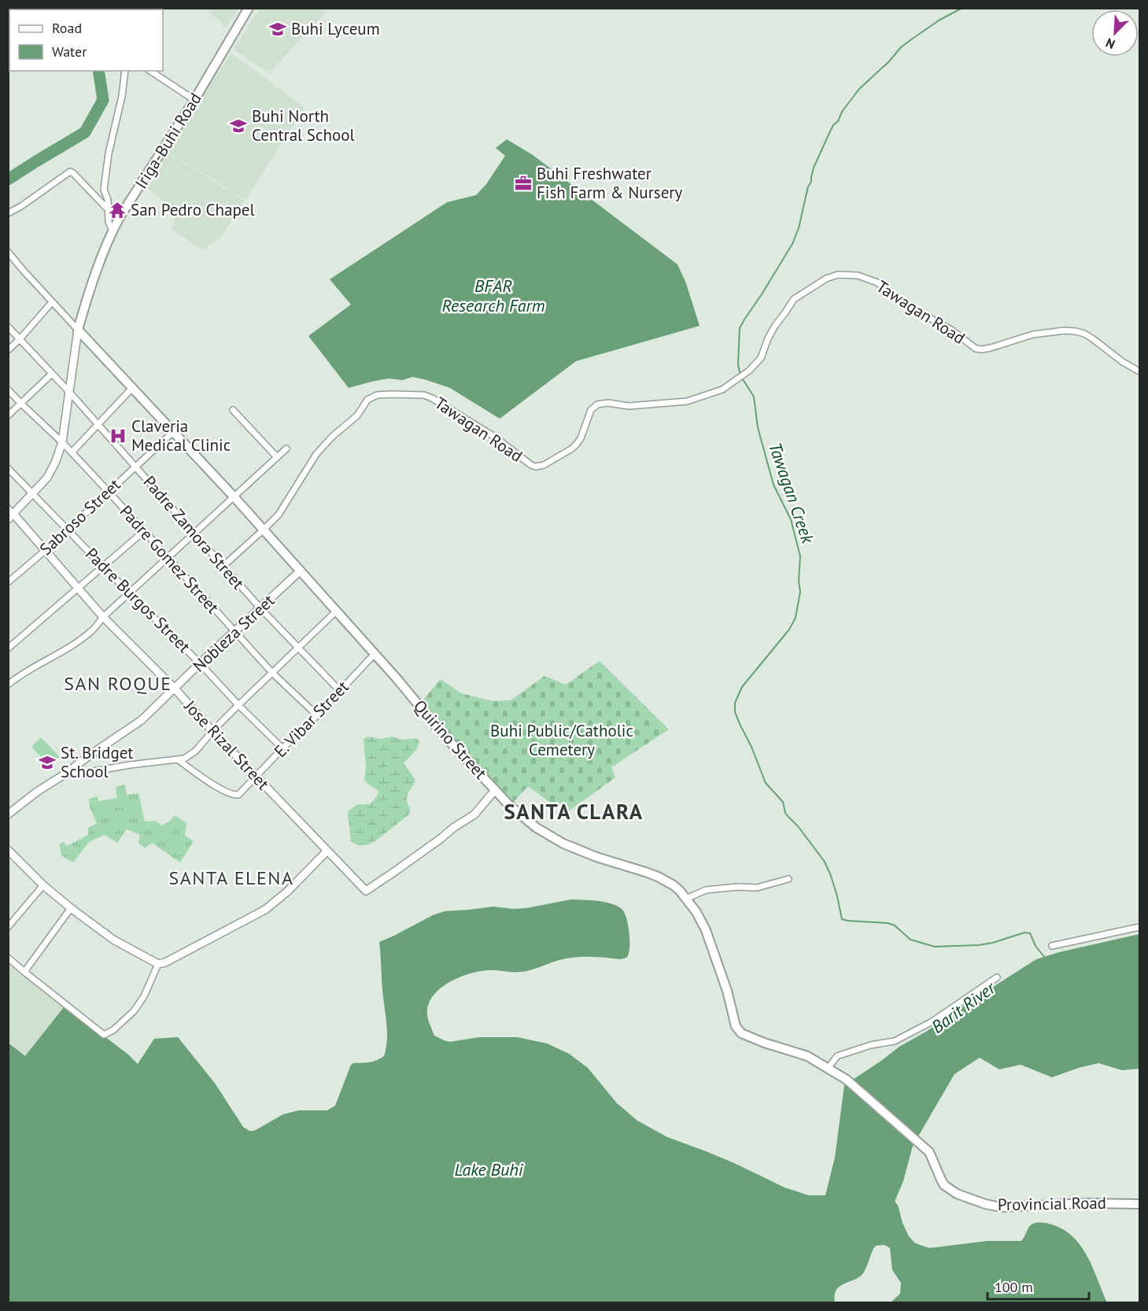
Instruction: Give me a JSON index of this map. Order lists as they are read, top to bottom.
{
  "streets": {
    "main road": ["Iriga-Buhi Road", "Quirino Street", "Provincial Road"],
    "street": [
      "Tawagan Road",
      "Sabroso Street",
      "Padre Zamora Street",
      "Padre Gomez Street",
      "Padre Burgos Street",
      "Nobleza Street",
      "E. Vibar Street",
      "Jose Rizal Street"
    ]
  },
  "crossings": [
    ["Iriga-Buhi Road", "Quirino Street"],
    ["Tawagan Road", "Padre Zamora Street"],
    ["Tawagan Road", "Quirino Street"],
    ["Sabroso Street", "Padre Zamora Street"],
    ["Sabroso Street", "Padre Gomez Street"],
    ["Sabroso Street", "Padre Burgos Street"],
    ["Sabroso Street", "Quirino Street"],
    ["Sabroso Street", "Jose Rizal Street"],
    ["Padre Zamora Street", "Nobleza Street"],
    ["Padre Zamora Street", "E. Vibar Street"],
    ["Padre Gomez Street", "Nobleza Street"],
    ["Padre Gomez Street", "E. Vibar Street"],
    ["Padre Burgos Street", "Nobleza Street"],
    ["Padre Burgos Street", "E. Vibar Street"],
    ["Nobleza Street", "Quirino Street"],
    ["Nobleza Street", "Jose Rizal Street"],
    ["E. Vibar Street", "Quirino Street"],
    ["E. Vibar Street", "Jose Rizal Street"],
    ["Quirino Street", "Jose Rizal Street"],
    ["Quirino Street", "Provincial Road"]
  ],
  "districts": ["SAN ROQUE", "SANTA CLARA", "SANTA ELENA"],
  "water": [
    "BFAR Research Farm",
    "Tawagan Creek",
    "Barit River",
    "Lake Buhi"
  ],
  "parks": ["Buhi Public/Catholic Cemetery"],
  "places": {
    "school or university": ["Buhi Lyceum", "Buhi North Central School", "St. Bridget School"],
    "office": ["Buhi Freshwater Fish Farm & Nursery"],
    "temple": ["San Pedro Chapel"],
    "hospital": ["Claveria Medical Clinic"]
  },
  "legend": ["Road", "Water"],
  "scale_bar": "100 m",
  "north": "bottom left"
}
